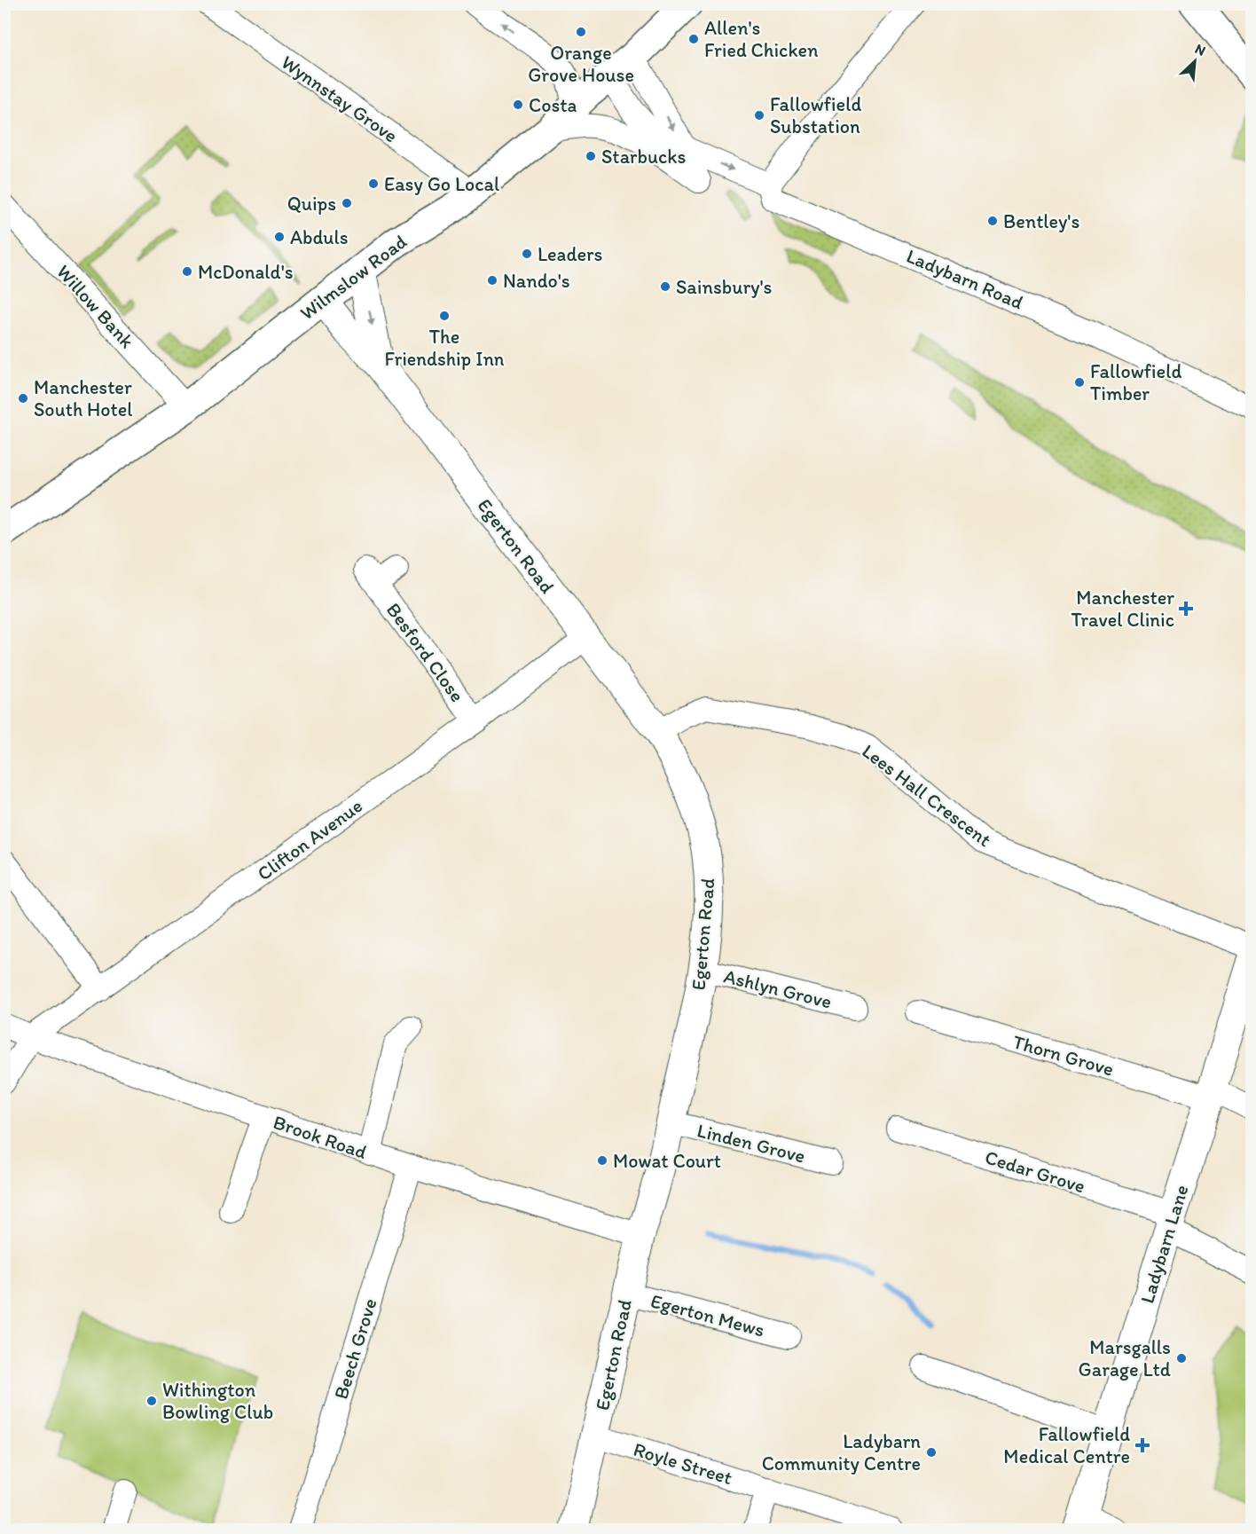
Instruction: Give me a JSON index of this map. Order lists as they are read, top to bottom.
{
  "streets": {
    "main road": ["Wilmslow Road"],
    "street": [
      "Wynnstay Grove",
      "Ladybarn Road",
      "Willow Bank",
      "Egerton Road",
      "Besford Close",
      "Lees Hall Crescent",
      "Clifton Avenue",
      "Ashlyn Grove",
      "Thorn Grove",
      "Brook Road",
      "Linden Grove",
      "Cedar Grove",
      "Ladybarn Lane",
      "Egerton Mews",
      "Beech Grove",
      "Royle Street"
    ]
  },
  "crossings": [
    ["Wynnstay Grove", "Wilmslow Road"],
    ["Wilmslow Road", "Willow Bank"],
    ["Wilmslow Road", "Egerton Road"],
    ["Egerton Road", "Lees Hall Crescent"],
    ["Egerton Road", "Clifton Avenue"],
    ["Egerton Road", "Ashlyn Grove"],
    ["Egerton Road", "Brook Road"],
    ["Egerton Road", "Linden Grove"],
    ["Egerton Road", "Egerton Mews"],
    ["Egerton Road", "Royle Street"],
    ["Besford Close", "Clifton Avenue"],
    ["Clifton Avenue", "Brook Road"],
    ["Thorn Grove", "Ladybarn Lane"],
    ["Brook Road", "Beech Grove"],
    ["Cedar Grove", "Ladybarn Lane"]
  ],
  "places": {
    "other": [
      "Orange Grove House",
      "Allen's Fried Chicken",
      "Costa",
      "Fallowfield Substation",
      "Starbucks",
      "Easy Go Local",
      "Quips",
      "Bentley's",
      "Abduls",
      "Leaders",
      "McDonald's",
      "Nando's",
      "Sainsbury's",
      "The Friendship Inn",
      "Fallowfield Timber",
      "Manchester South Hotel",
      "Mowat Court",
      "Marsgalls Garage Ltd",
      "Withington Bowling Club",
      "Ladybarn Community Centre"
    ],
    "health": ["Manchester Travel Clinic", "Fallowfield Medical Centre"]
  },
  "north": "top right"
}
